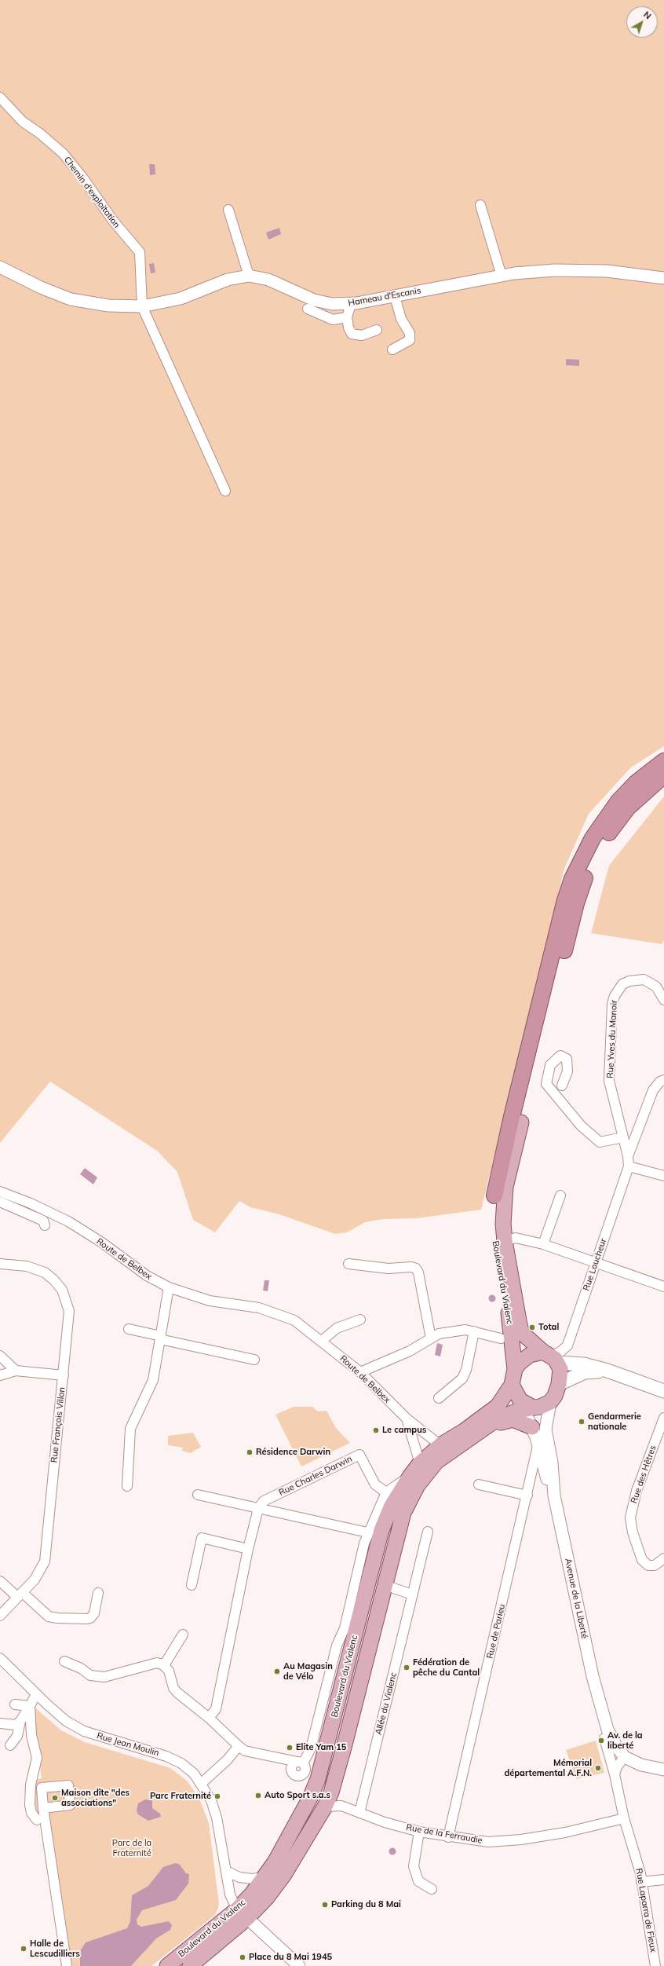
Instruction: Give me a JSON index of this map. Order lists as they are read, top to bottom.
{
  "streets": {
    "main road": ["Boulevard du Vialenc"],
    "street": [
      "Chemin d'exploitation",
      "Hameau d'Escanis",
      "Rue Yves du Manoir",
      "Route de Belbex",
      "Rue Loucheur",
      "Rue François Villon",
      "Rue des Hêtres",
      "Rue Charles Darwin",
      "Avenue de la Liberté",
      "Rue de Parieu",
      "Allée du Vialenc",
      "Rue Jean Moulin",
      "Rue de la Ferraudie",
      "Rue Laparra de Fieux"
    ]
  },
  "crossings": [
    ["Chemin d'exploitation", "Hameau d'Escanis"],
    ["Rue Yves du Manoir", "Rue Loucheur"],
    ["Route de Belbex", "Boulevard du Vialenc"],
    ["Rue Loucheur", "Boulevard du Vialenc"],
    ["Rue Loucheur", "Avenue de la Liberté"],
    ["Boulevard du Vialenc", "Avenue de la Liberté"],
    ["Boulevard du Vialenc", "Rue Jean Moulin"],
    ["Boulevard du Vialenc", "Rue de la Ferraudie"],
    ["Avenue de la Liberté", "Rue de Parieu"],
    ["Avenue de la Liberté", "Rue de la Ferraudie"],
    ["Avenue de la Liberté", "Rue Laparra de Fieux"],
    ["Rue de Parieu", "Rue de la Ferraudie"],
    ["Allée du Vialenc", "Rue de la Ferraudie"],
    ["Rue de la Ferraudie", "Rue Laparra de Fieux"]
  ],
  "parks": ["Parc de la Fraternité"],
  "places": [
    "Total",
    "Gendarmerie nationale",
    "Le campus",
    "Résidence Darwin",
    "Fédération de pêche du Cantal",
    "Au Magasin de Vélo",
    "Av. de la liberté",
    "Elite Yam 15",
    "Mémorial départemental A.F.N.",
    "Auto Sport s.a.s",
    "Parc Fraternité",
    "Maison dîte \"des associations\"",
    "Parking du 8 Mai",
    "Halle de Lescudilliers",
    "Place du 8 Mai 1945"
  ],
  "north": "top right"
}
